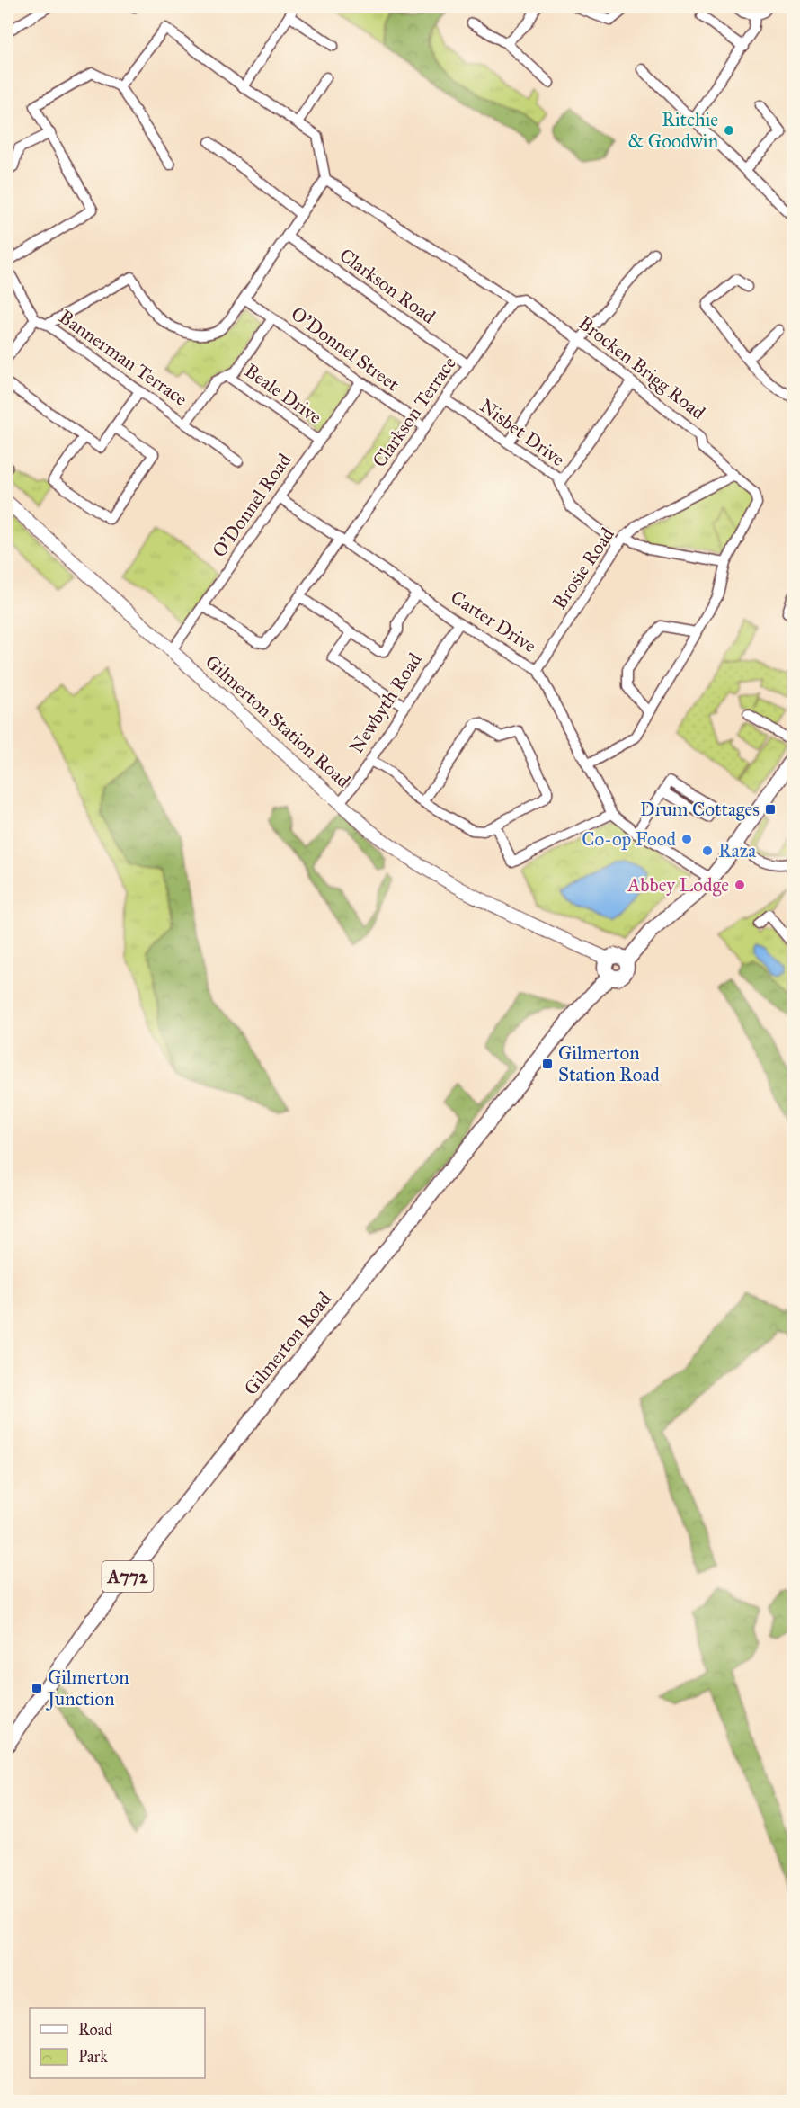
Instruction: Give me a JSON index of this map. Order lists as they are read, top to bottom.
{
  "streets": {
    "main road": ["Gilmerton Road", "A772"],
    "street": [
      "Clarkson Road",
      "O'Donnel Street",
      "Bannerman Terrace",
      "Brocken Brigg Road",
      "Beale Drive",
      "Clarkson Terrace",
      "Nisbet Drive",
      "O'Donnel Road",
      "Brosie Road",
      "Carter Drive",
      "Newbyth Road",
      "Gilmerton Station Road"
    ]
  },
  "crossings": [
    ["Clarkson Road", "Clarkson Terrace"],
    ["O'Donnel Street", "Clarkson Terrace"],
    ["O'Donnel Street", "O'Donnel Road"],
    ["Brocken Brigg Road", "Clarkson Terrace"],
    ["Brocken Brigg Road", "Nisbet Drive"],
    ["Brocken Brigg Road", "Brosie Road"],
    ["Brocken Brigg Road", "Carter Drive"],
    ["Beale Drive", "O'Donnel Road"],
    ["Clarkson Terrace", "Nisbet Drive"],
    ["Clarkson Terrace", "O'Donnel Road"],
    ["Clarkson Terrace", "Carter Drive"],
    ["Nisbet Drive", "Brosie Road"],
    ["O'Donnel Road", "Carter Drive"],
    ["O'Donnel Road", "Gilmerton Station Road"],
    ["Brosie Road", "Carter Drive"],
    ["Carter Drive", "Newbyth Road"],
    ["Carter Drive", "A772"],
    ["Newbyth Road", "Gilmerton Station Road"],
    ["Gilmerton Station Road", "Gilmerton Road"],
    ["Gilmerton Station Road", "A772"],
    ["Gilmerton Road", "A772"]
  ],
  "places": {
    "other": [
      "Ritchie & Goodwin",
      "Co-op Food",
      "Raza",
      "Abbey Lodge"
    ],
    "transit": ["Drum Cottages", "Gilmerton Station Road", "Gilmerton Junction"]
  },
  "legend": ["Road", "Park"]
}
